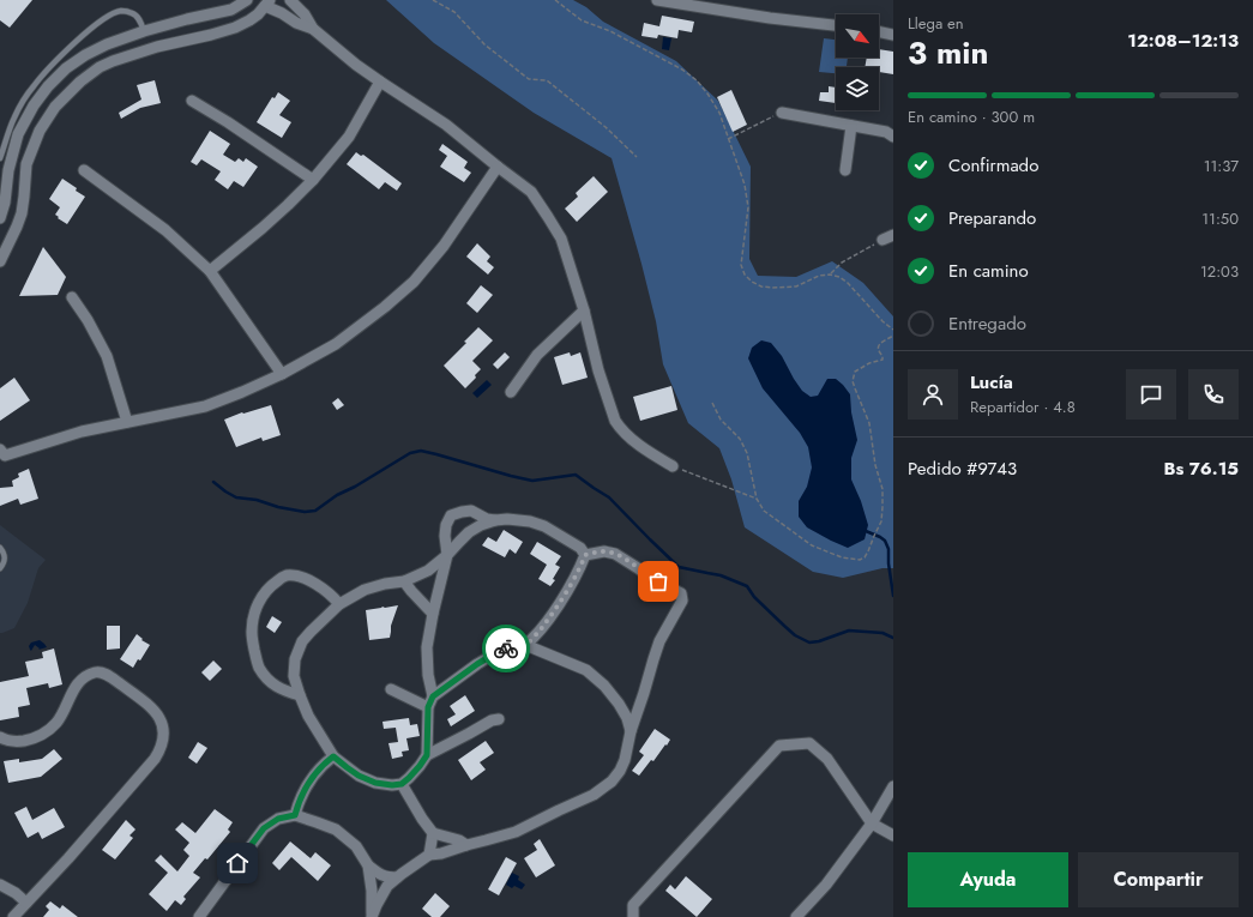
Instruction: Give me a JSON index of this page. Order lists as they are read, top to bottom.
{
  "north": "bottom right",
  "page": {
    "heading": ["3 min", "Llega en", "12:08–12:13"],
    "panel": [
      "Lucía",
      "Repartidor · 4.8",
      "Pedido #9743",
      "Bs 76.15"
    ],
    "bar": "En camino · 300 m",
    "list": [
      ["Confirmado", "11:37"],
      ["Preparando", "11:50"],
      ["En camino", "12:03"],
      "Entregado"
    ],
    "buttons": ["Ayuda", "Compartir"]
  }
}
